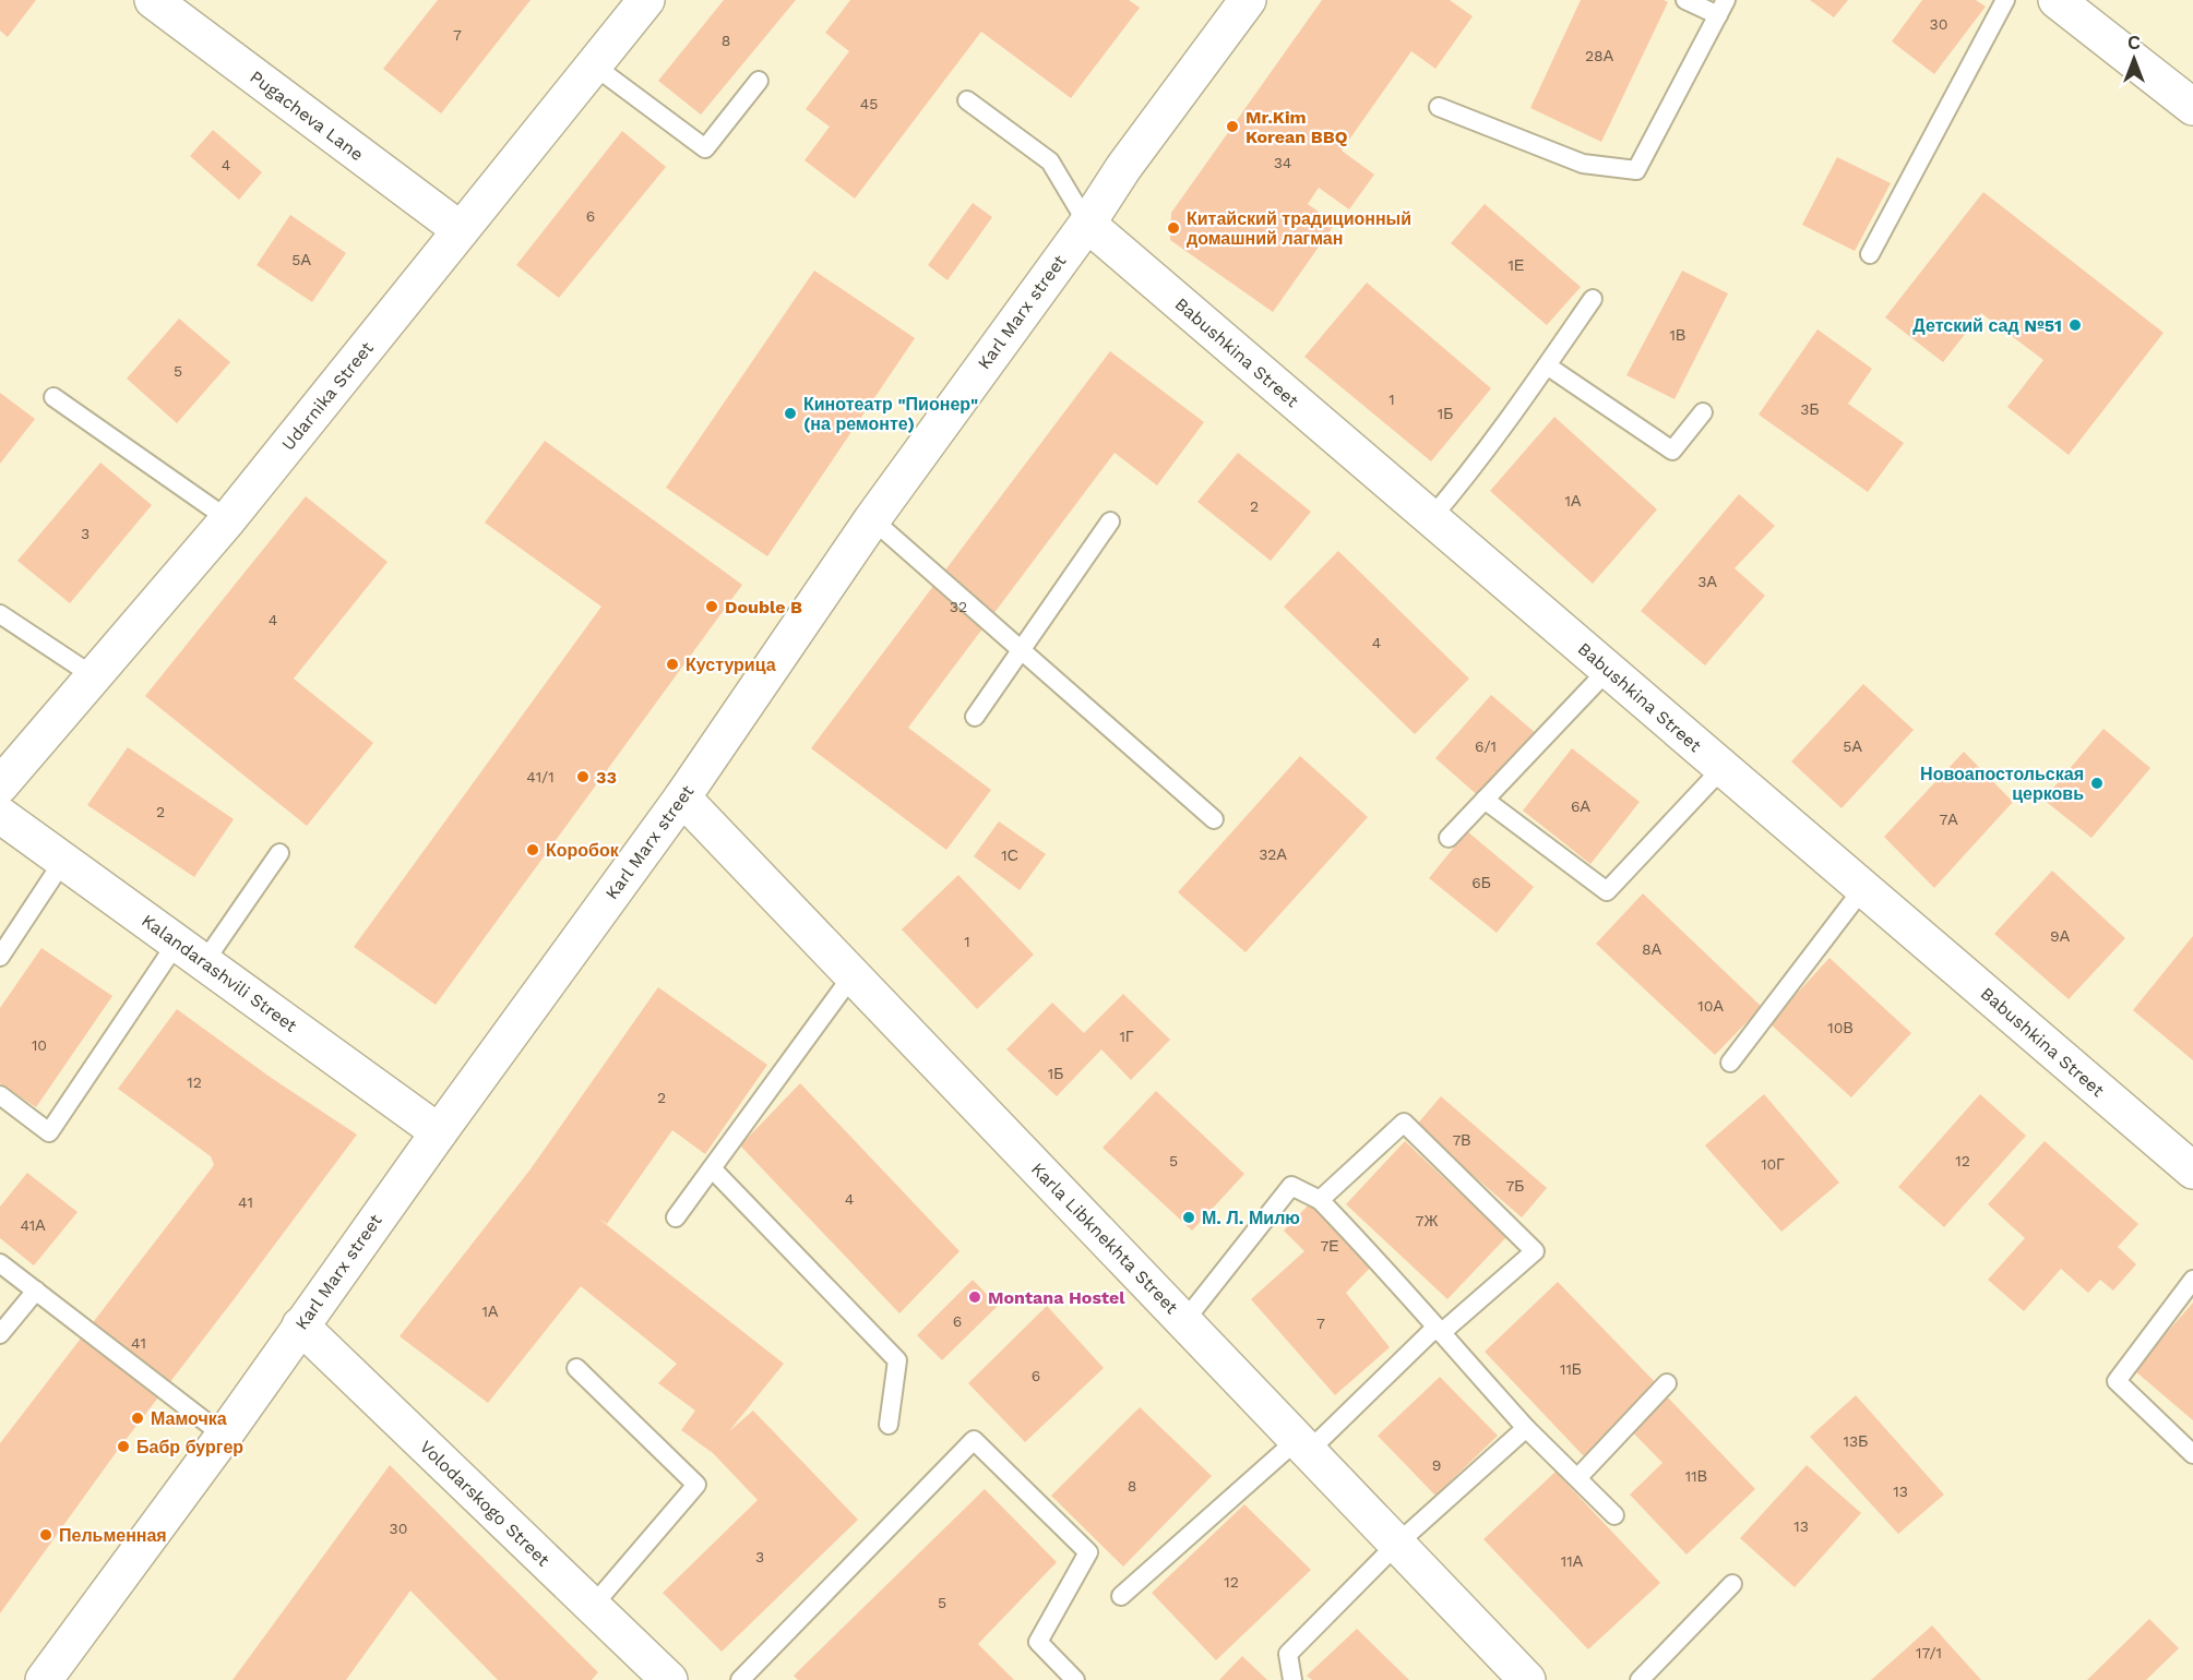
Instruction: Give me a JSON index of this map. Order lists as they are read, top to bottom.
{
  "streets": {
    "street": [
      "Pugacheva Lane",
      "Karl Marx street",
      "Babushkina Street",
      "Udarnika Street",
      "Kalandarashvili Street",
      "Karla Libknekhta Street",
      "Volodarskogo Street"
    ]
  },
  "crossings": [
    ["Pugacheva Lane", "Udarnika Street"],
    ["Karl Marx street", "Babushkina Street"],
    ["Karl Marx street", "Kalandarashvili Street"],
    ["Karl Marx street", "Karla Libknekhta Street"],
    ["Karl Marx street", "Volodarskogo Street"]
  ],
  "places": [
    "Mr.Kim Korean BBQ",
    "Китайский традиционный домашний лагман",
    "Детский сад №51",
    "Кинотеатр \"Пионер\" (на ремонте)",
    "Double B",
    "Кустурица",
    "33",
    "Новоапостольская церковь",
    "Коробок",
    "М. Л. Милю",
    "Montana Hostel",
    "Мамочка",
    "Бабр бургер",
    "Пельменная"
  ],
  "house_numbers": [
    "30",
    "7",
    "8",
    "28А",
    "45",
    "34",
    "4",
    "6",
    "5А",
    "1Е",
    "1В",
    "5",
    "1",
    "3Б",
    "1Б",
    "1А",
    "2",
    "3",
    "3А",
    "32",
    "4",
    "4",
    "6/1",
    "5А",
    "41/1",
    "6А",
    "2",
    "7А",
    "32А",
    "1С",
    "6Б",
    "9А",
    "1",
    "8А",
    "10А",
    "10В",
    "1Г",
    "10",
    "1Б",
    "12",
    "2",
    "7В",
    "5",
    "12",
    "10Г",
    "7Б",
    "4",
    "41",
    "7Ж",
    "41А",
    "7Е",
    "1А",
    "6",
    "7",
    "41",
    "11Б",
    "6",
    "13Б",
    "9",
    "11В",
    "8",
    "13",
    "13",
    "30",
    "3",
    "11А",
    "12",
    "5",
    "17/1"
  ],
  "north": "top"
}
